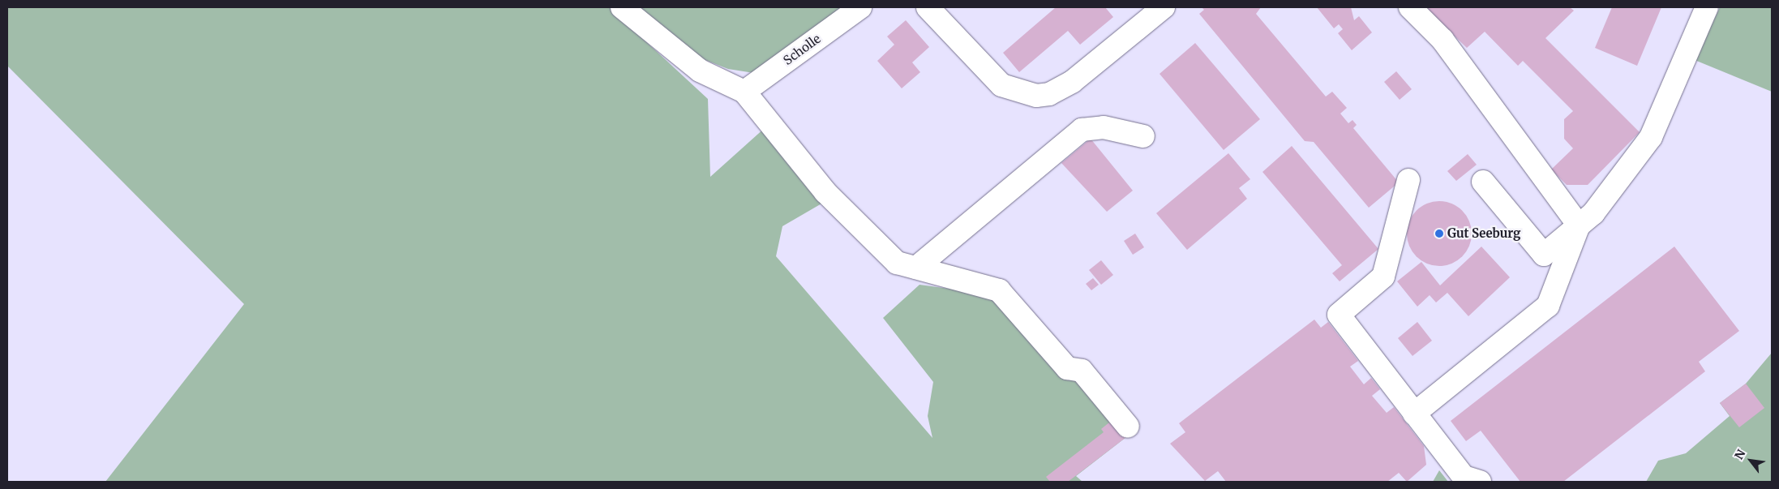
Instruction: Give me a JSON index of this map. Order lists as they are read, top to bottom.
{
  "streets": {
    "lane": ["Scholle"]
  },
  "places": ["Gut Seeburg"],
  "north": "top left"
}
